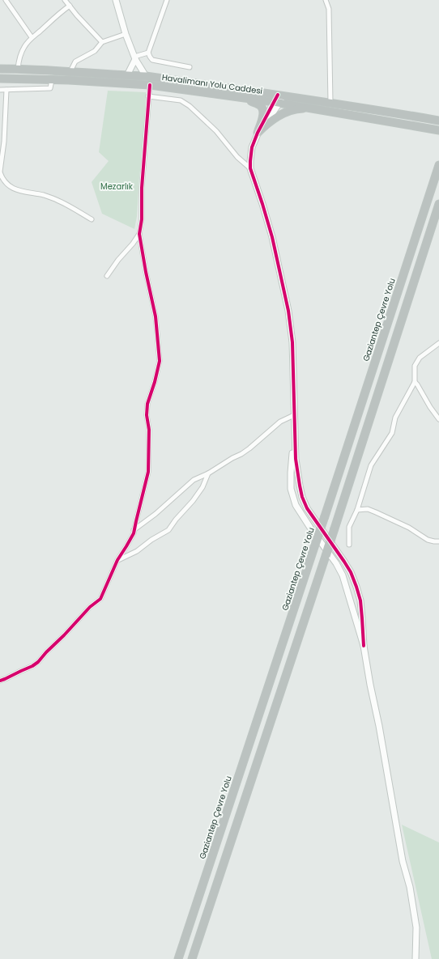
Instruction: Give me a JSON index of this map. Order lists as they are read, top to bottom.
{
  "streets": {
    "highway": ["Havalimanı Yolu Caddesi", "Gaziantep Çevre Yolu"]
  },
  "parks": ["Mezarlık"]
}
